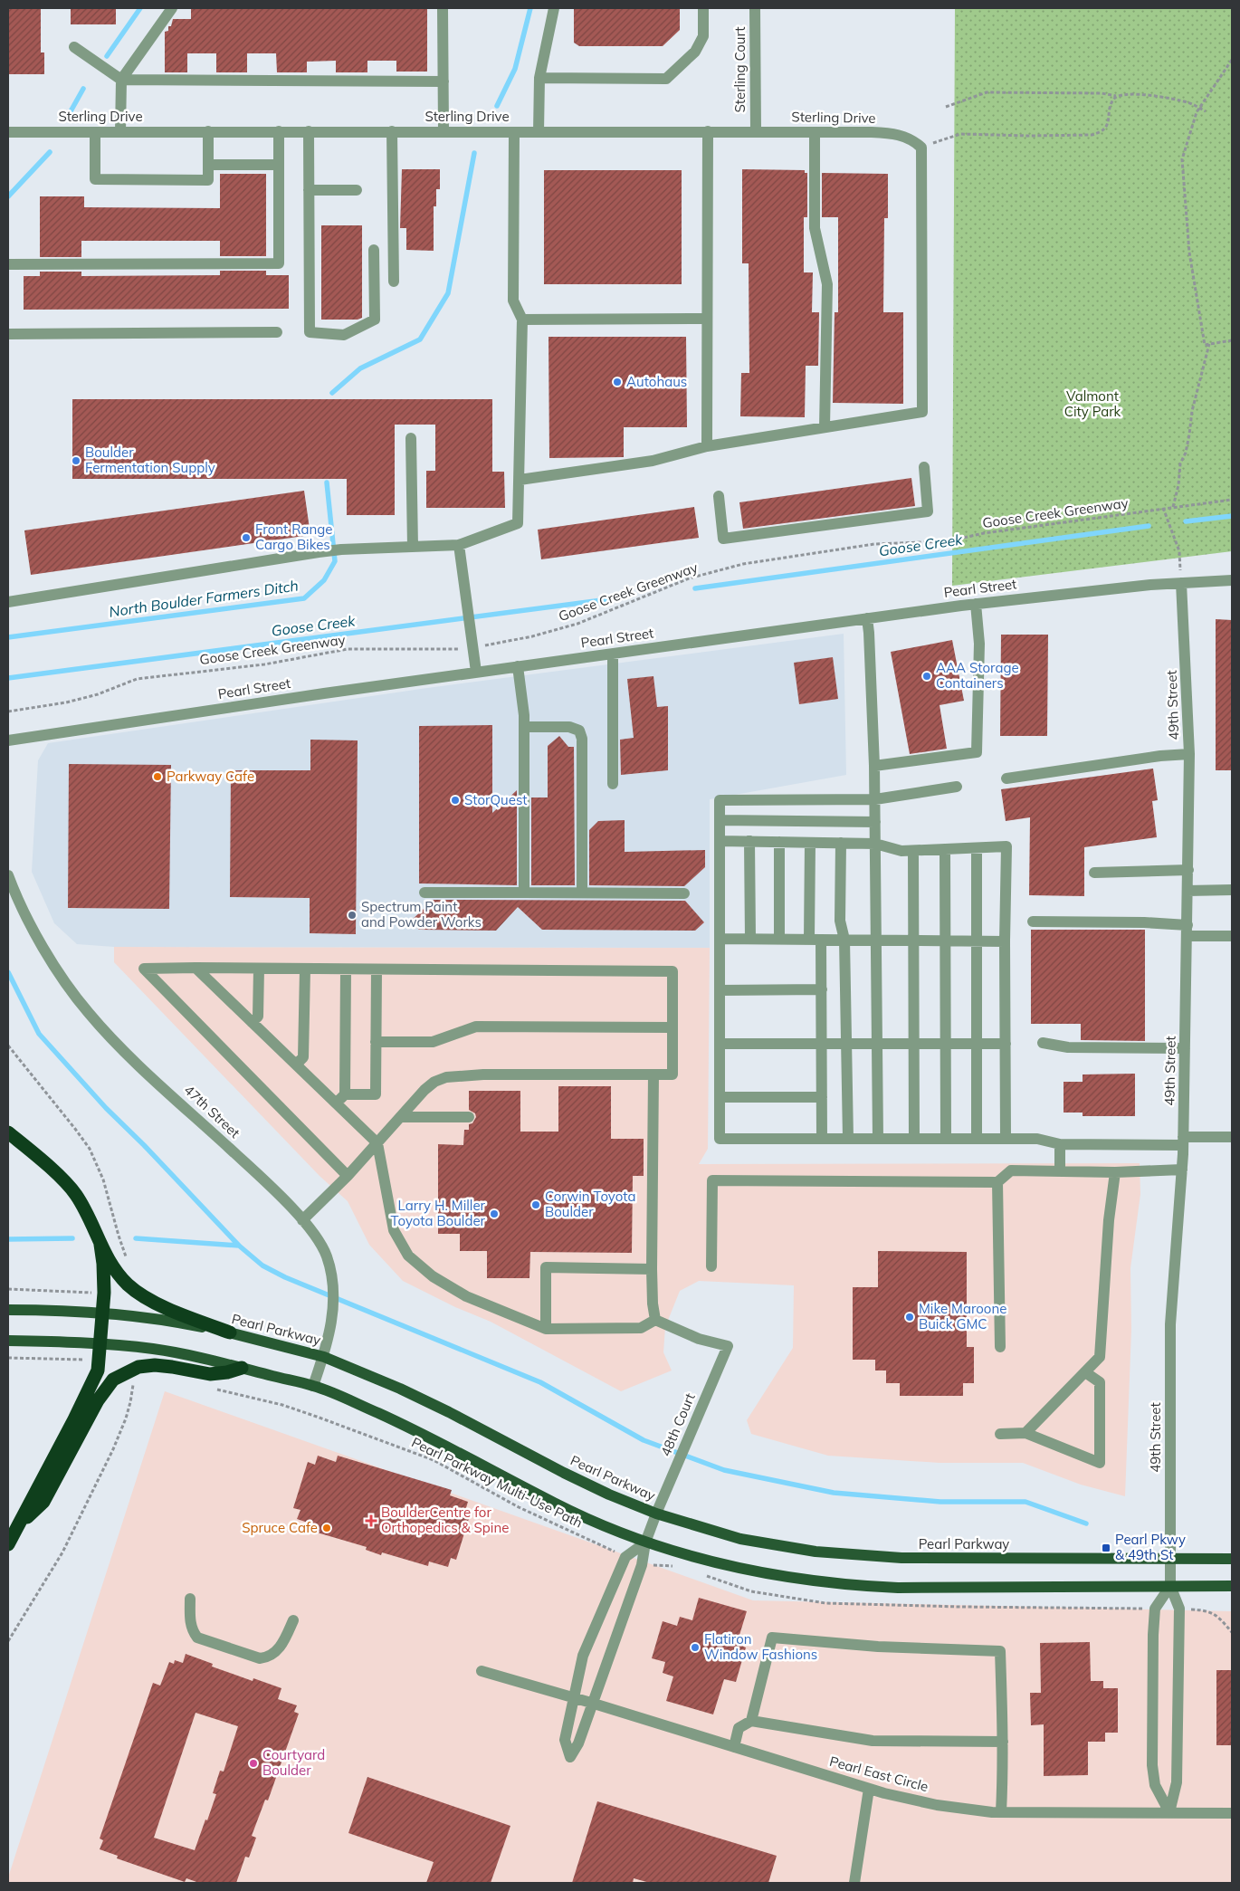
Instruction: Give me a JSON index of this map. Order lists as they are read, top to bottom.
{
  "streets": {
    "main road": ["Pearl Parkway"],
    "street": [
      "Sterling Court",
      "Sterling Drive",
      "Pearl Street",
      "49th Street",
      "47th Street",
      "48th Court",
      "Pearl East Circle"
    ],
    "path": ["Goose Creek Greenway", "Pearl Parkway Multi-Use Path"]
  },
  "crossings": [
    ["Sterling Court", "Sterling Drive"],
    ["Pearl Street", "49th Street"],
    ["49th Street", "Pearl Parkway"],
    ["47th Street", "Pearl Parkway"],
    ["Pearl Parkway", "48th Court"]
  ],
  "water": ["Goose Creek", "North Boulder Farmers Ditch"],
  "parks": ["Valmont City Park"],
  "places": {
    "other": [
      "Autohaus",
      "Boulder Fermentation Supply",
      "Front Range Cargo Bikes",
      "AAA Storage Containers",
      "Parkway Cafe",
      "StorQuest",
      "Spectrum Paint and Powder Works",
      "Corwin Toyota Boulder",
      "Larry H. Miller Toyota Boulder",
      "Mike Maroone Buick GMC",
      "Spruce Cafe",
      "Flatiron Window Fashions",
      "Courtyard Boulder"
    ],
    "health": ["BoulderCentre for Orthopedics & Spine"],
    "transit": ["Pearl Pkwy & 49th St"]
  }
}
